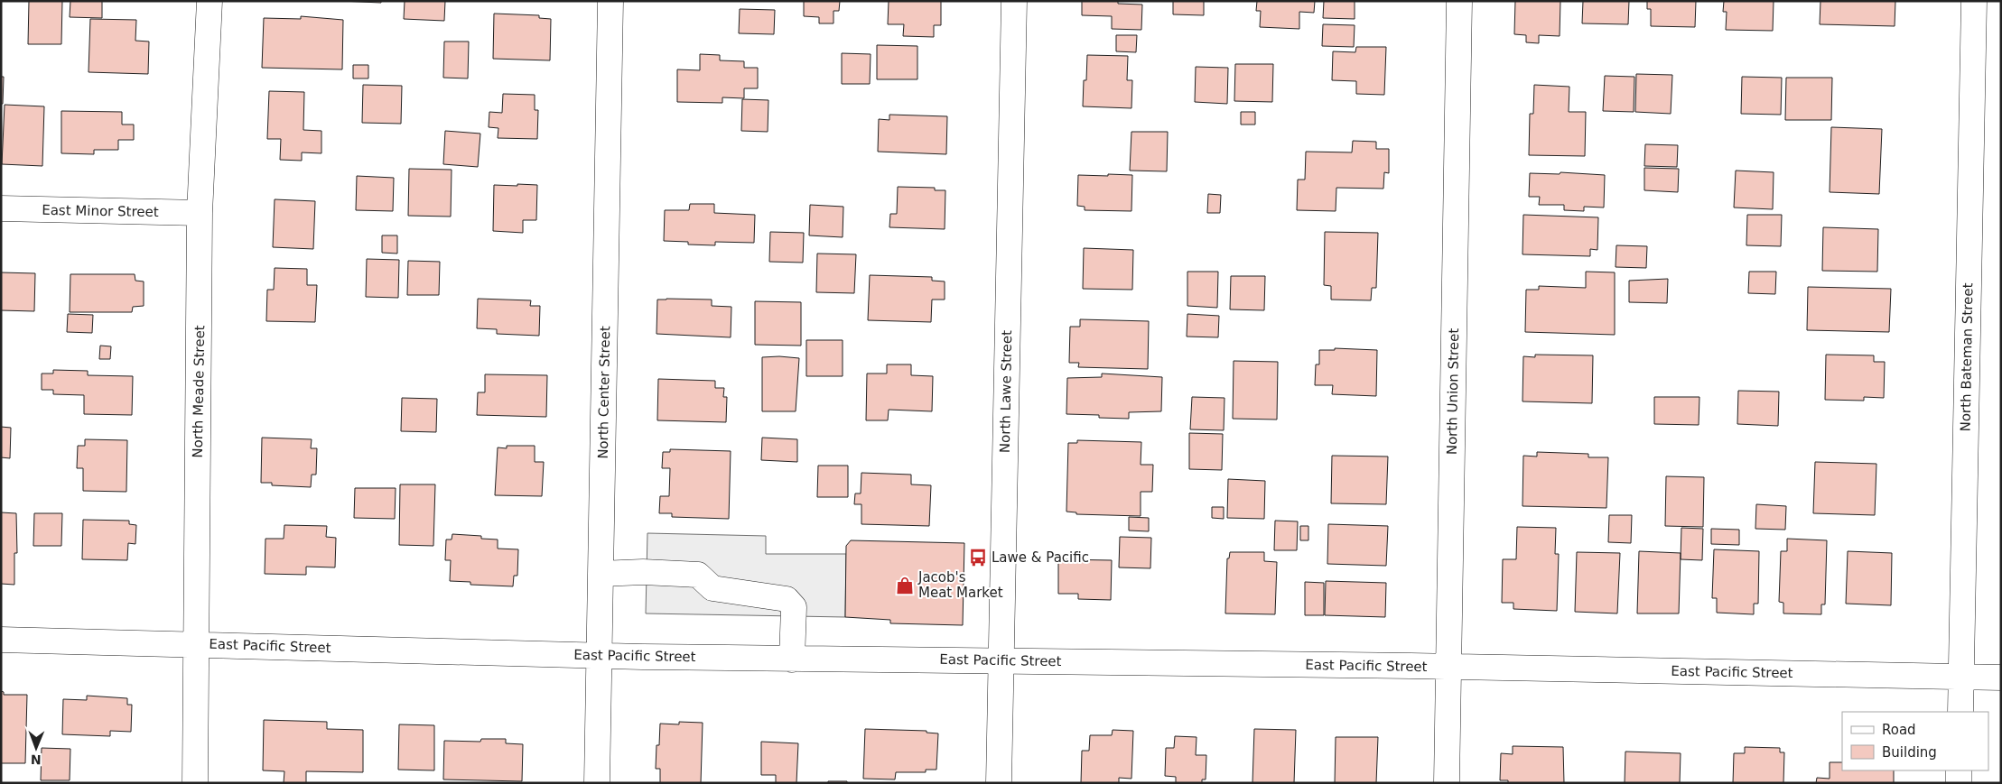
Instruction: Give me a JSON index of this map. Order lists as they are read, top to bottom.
{
  "streets": {
    "street": [
      "East Minor Street",
      "North Bateman Street",
      "North Meade Street",
      "North Lawe Street",
      "North Union Street",
      "North Center Street",
      "East Pacific Street"
    ]
  },
  "crossings": [
    ["East Minor Street", "North Meade Street"],
    ["North Bateman Street", "East Pacific Street"],
    ["North Meade Street", "East Pacific Street"],
    ["North Lawe Street", "East Pacific Street"],
    ["North Union Street", "East Pacific Street"],
    ["North Center Street", "East Pacific Street"]
  ],
  "places": {
    "bus stop": ["Lawe & Pacific"],
    "shop": ["Jacob's Meat Market"]
  },
  "legend": ["Road", "Building"],
  "north": "bottom"
}
